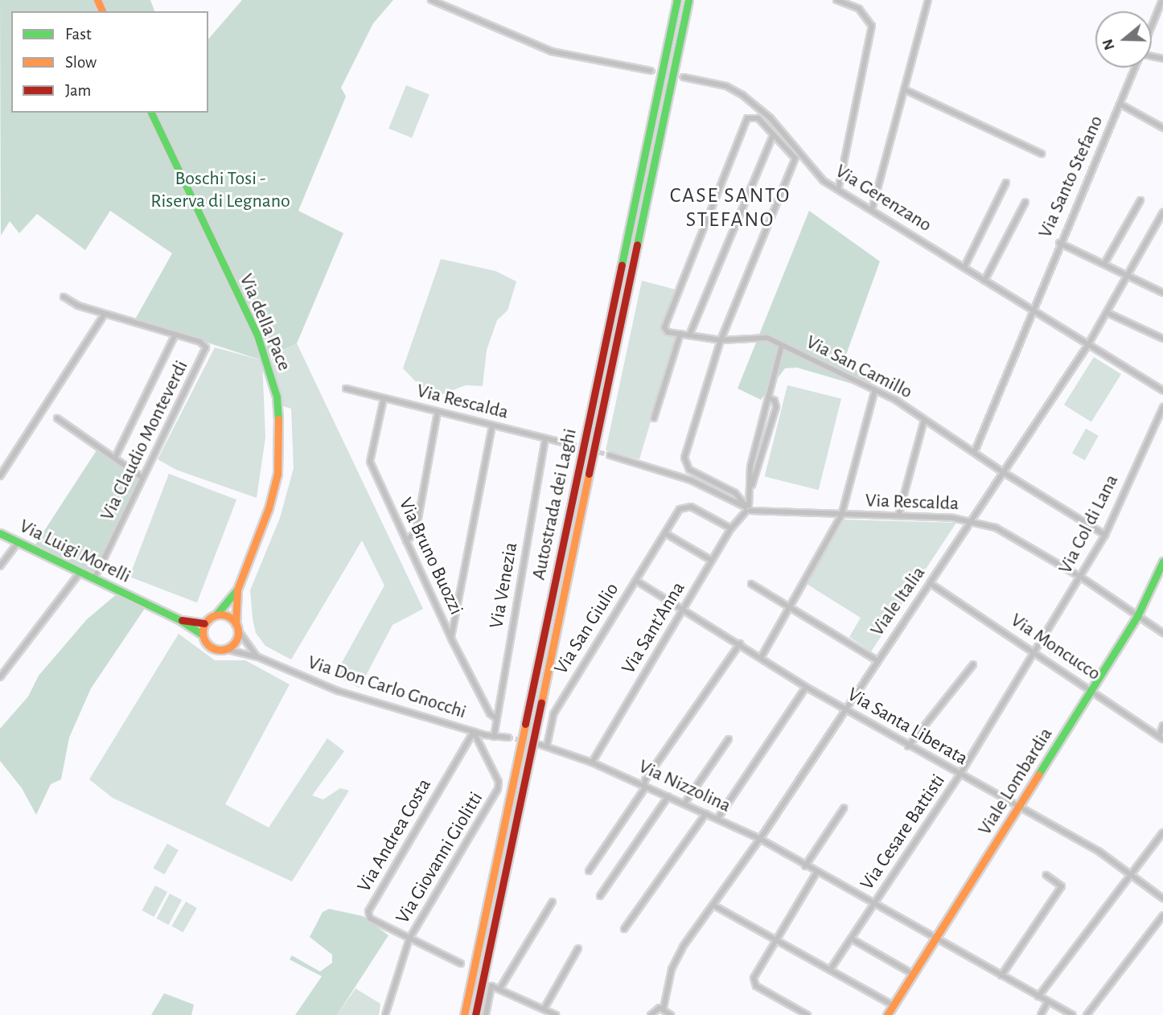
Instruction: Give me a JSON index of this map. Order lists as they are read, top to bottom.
{
  "streets": {
    "main road": [
      "Via della Pace",
      "Autostrada dei Laghi",
      "Via Luigi Morelli",
      "Via Don Carlo Gnocchi",
      "Viale Lombardia"
    ],
    "street": [
      "Via Santo Stefano",
      "Via Gerenzano",
      "Via San Camillo",
      "Via Rescalda",
      "Via Claudio Monteverdi",
      "Via Col di Lana",
      "Via Bruno Buozzi",
      "Via Venezia",
      "Viale Italia",
      "Via Sant'Anna",
      "Via San Giulio",
      "Via Moncucco",
      "Via Santa Liberata",
      "Via Nizzolina",
      "Via Cesare Battisti",
      "Via Andrea Costa",
      "Via Giovanni Giolitti"
    ]
  },
  "crossings": [
    ["Via Santo Stefano", "Via Gerenzano"],
    ["Via Santo Stefano", "Via San Camillo"],
    ["Via Gerenzano", "Viale Italia"],
    ["Via della Pace", "Via Don Carlo Gnocchi"],
    ["Via San Camillo", "Via Col di Lana"],
    ["Via San Camillo", "Viale Italia"],
    ["Via Rescalda", "Via Col di Lana"],
    ["Via Rescalda", "Via Bruno Buozzi"],
    ["Via Rescalda", "Via Venezia"],
    ["Via Rescalda", "Viale Italia"],
    ["Via Rescalda", "Via Sant'Anna"],
    ["Via Rescalda", "Viale Lombardia"],
    ["Via Claudio Monteverdi", "Via Luigi Morelli"],
    ["Via Col di Lana", "Via Moncucco"],
    ["Via Col di Lana", "Via Cesare Battisti"],
    ["Via Luigi Morelli", "Via Don Carlo Gnocchi"],
    ["Via Bruno Buozzi", "Via Venezia"],
    ["Via Venezia", "Via Don Carlo Gnocchi"],
    ["Viale Italia", "Via Moncucco"],
    ["Viale Italia", "Via Santa Liberata"],
    ["Viale Italia", "Via Nizzolina"],
    ["Via Sant'Anna", "Via San Giulio"],
    ["Via Sant'Anna", "Via Santa Liberata"],
    ["Via Sant'Anna", "Via Nizzolina"],
    ["Via San Giulio", "Via Santa Liberata"],
    ["Via San Giulio", "Via Nizzolina"],
    ["Via Moncucco", "Viale Lombardia"],
    ["Via Moncucco", "Via Cesare Battisti"],
    ["Via Don Carlo Gnocchi", "Via Andrea Costa"],
    ["Via Don Carlo Gnocchi", "Via Giovanni Giolitti"],
    ["Via Santa Liberata", "Viale Lombardia"],
    ["Via Santa Liberata", "Via Cesare Battisti"],
    ["Viale Lombardia", "Via Nizzolina"],
    ["Via Nizzolina", "Via Cesare Battisti"],
    ["Via Andrea Costa", "Via Giovanni Giolitti"]
  ],
  "districts": ["CASE SANTO STEFANO"],
  "parks": ["Boschi Tosi - Riserva di Legnano"],
  "legend": ["Fast", "Slow", "Jam"],
  "north": "left"
}
